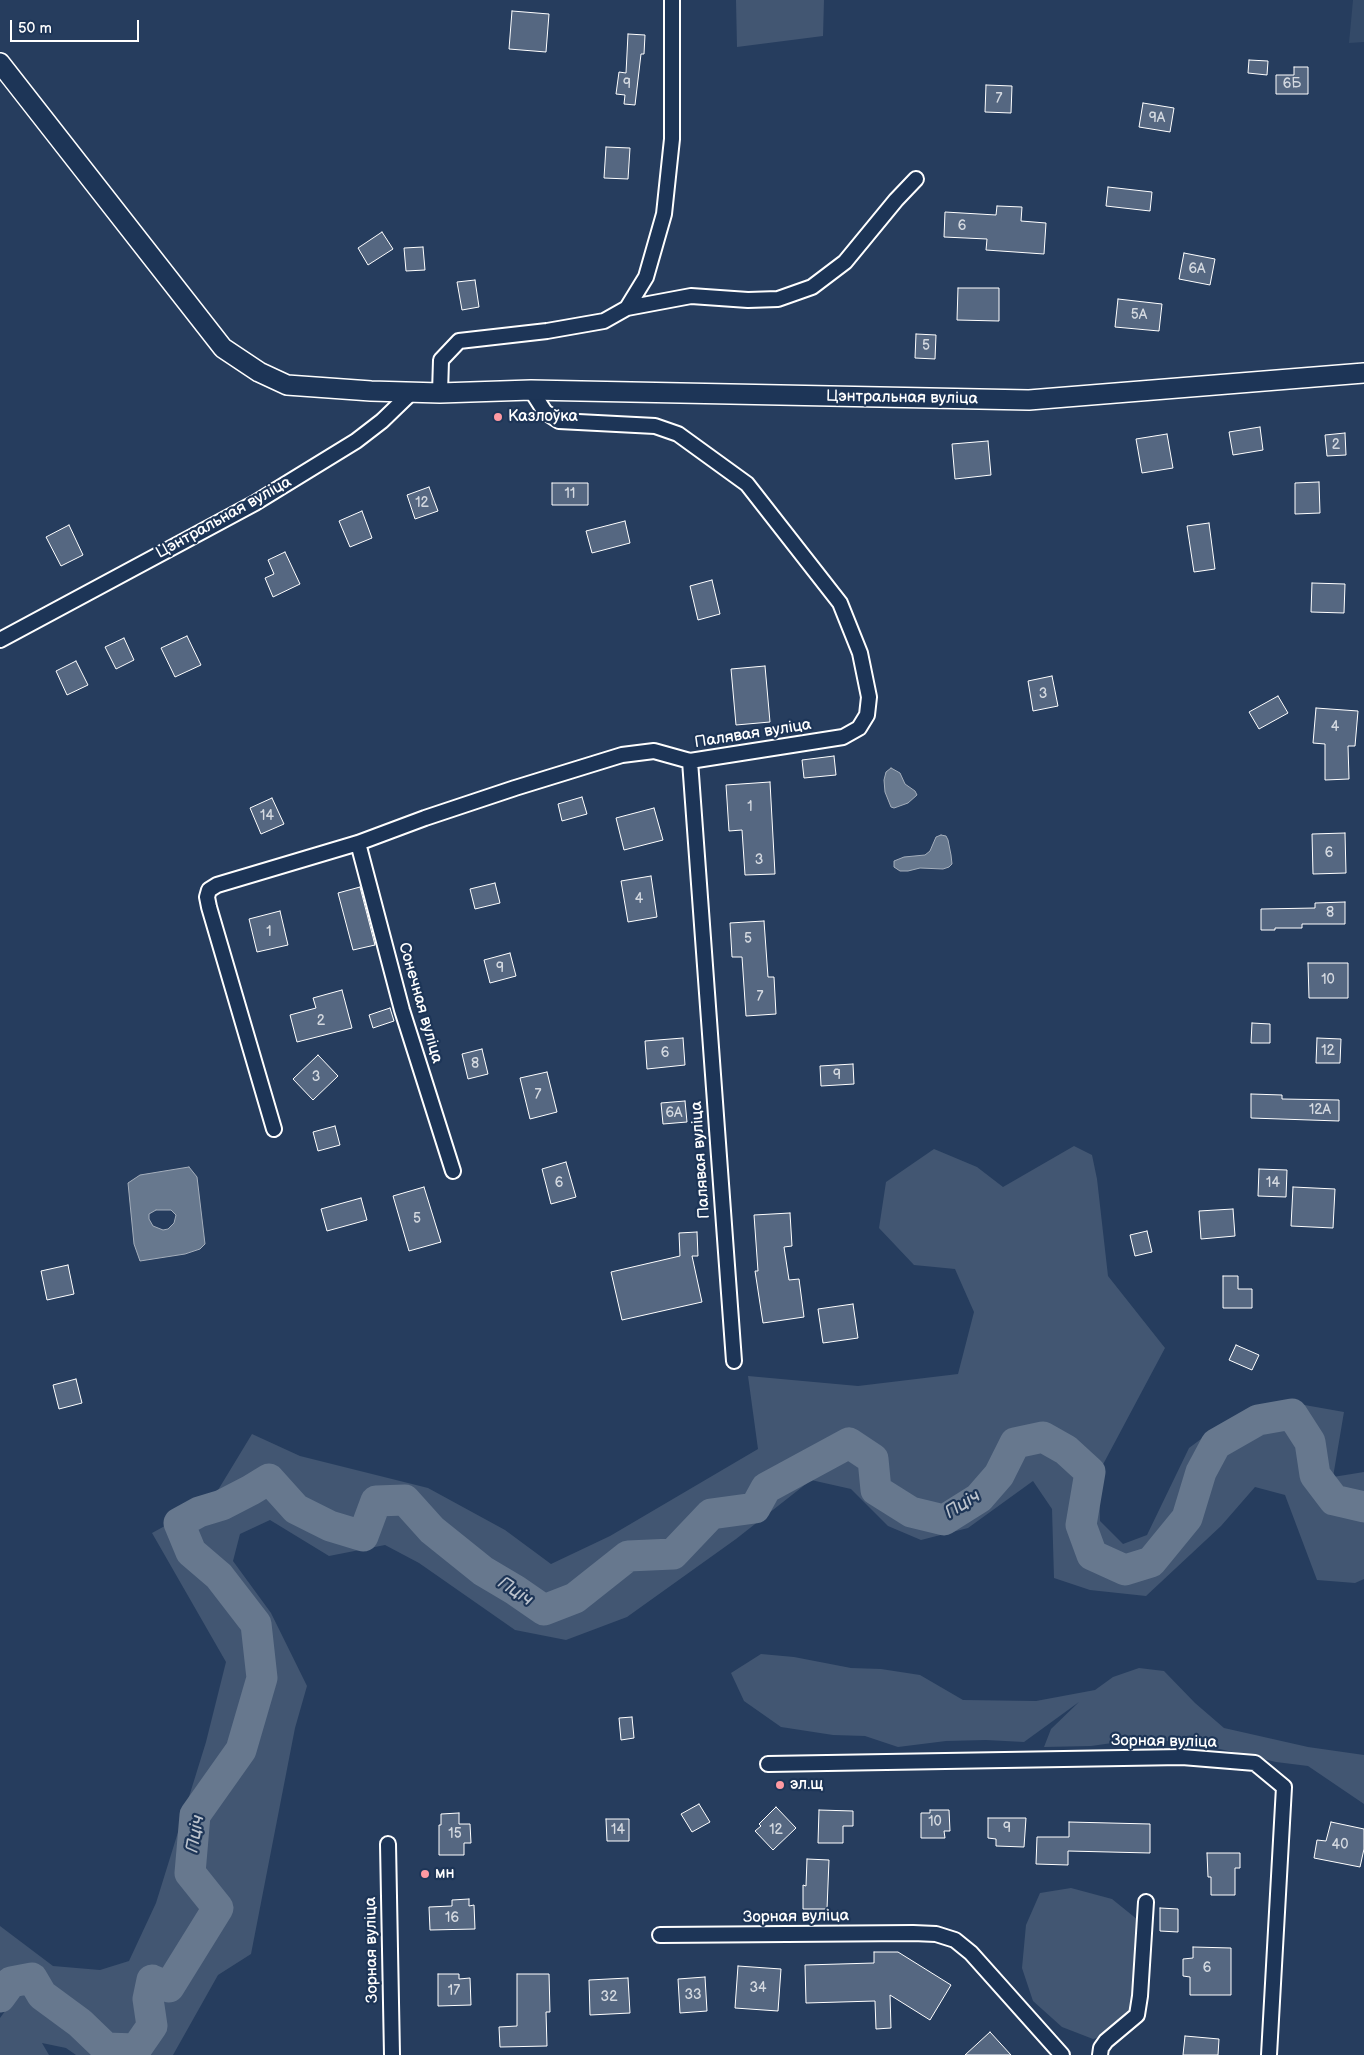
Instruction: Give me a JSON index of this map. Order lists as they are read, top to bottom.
{
  "streets": {
    "main road": ["Цэнтральная вуліца"],
    "street": ["Палявая вуліца", "Сонечная вуліца", "Зорная вуліца"]
  },
  "crossings": [
    ["Цэнтральная вуліца", "Палявая вуліца"]
  ],
  "water": ["Пціч"],
  "places": ["Казлоўка", "эл.щ", "мн"],
  "house_numbers": [
    "9",
    "6Б",
    "7",
    "9А",
    "6",
    "6А",
    "5А",
    "5",
    "2",
    "11",
    "12",
    "3",
    "4",
    "1",
    "14",
    "6",
    "3",
    "4",
    "8",
    "1",
    "5",
    "9",
    "10",
    "7",
    "2",
    "12",
    "6",
    "8",
    "9",
    "3",
    "7",
    "12А",
    "6А",
    "6",
    "14",
    "5",
    "10",
    "9",
    "14",
    "12",
    "15",
    "40",
    "16",
    "6",
    "34",
    "17",
    "33",
    "32"
  ],
  "scale_bar": "50 m"
}
